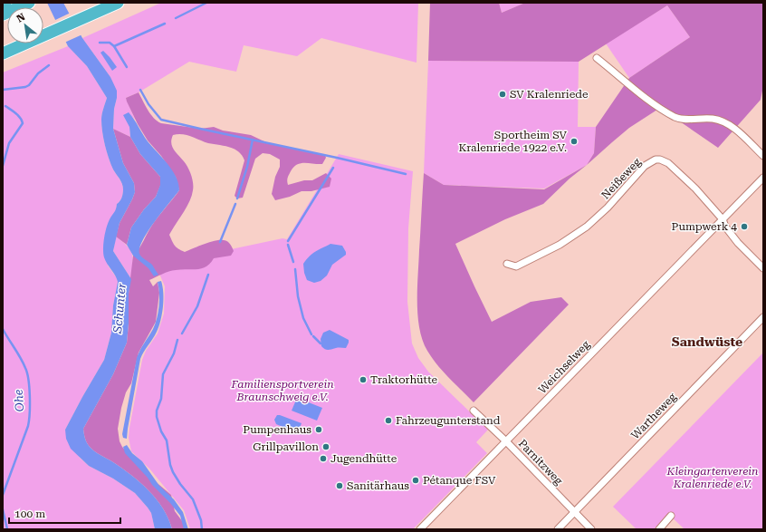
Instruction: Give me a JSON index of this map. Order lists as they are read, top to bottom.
{
  "streets": {
    "street": [
      "Neißeweg",
      "Weichselweg",
      "Wartheweg",
      "Parnitzweg"
    ]
  },
  "crossings": [
    ["Neißeweg", "Weichselweg"],
    ["Weichselweg", "Parnitzweg"],
    ["Wartheweg", "Parnitzweg"]
  ],
  "districts": ["Sandwüste"],
  "water": ["Schunter", "Ohe"],
  "parks": ["Familiensportverein Braunschweig e.V.", "Kleingartenverein Kralenriede e.V."],
  "places": [
    "SV Kralenriede",
    "Sportheim SV Kralenriede 1922 e.V.",
    "Pumpwerk 4",
    "Traktorhütte",
    "Fahrzeugunterstand",
    "Pumpenhaus",
    "Grillpavillon",
    "Jugendhütte",
    "Pétanque FSV",
    "Sanitärhaus"
  ],
  "scale_bar": "100 m",
  "north": "top left"
}
